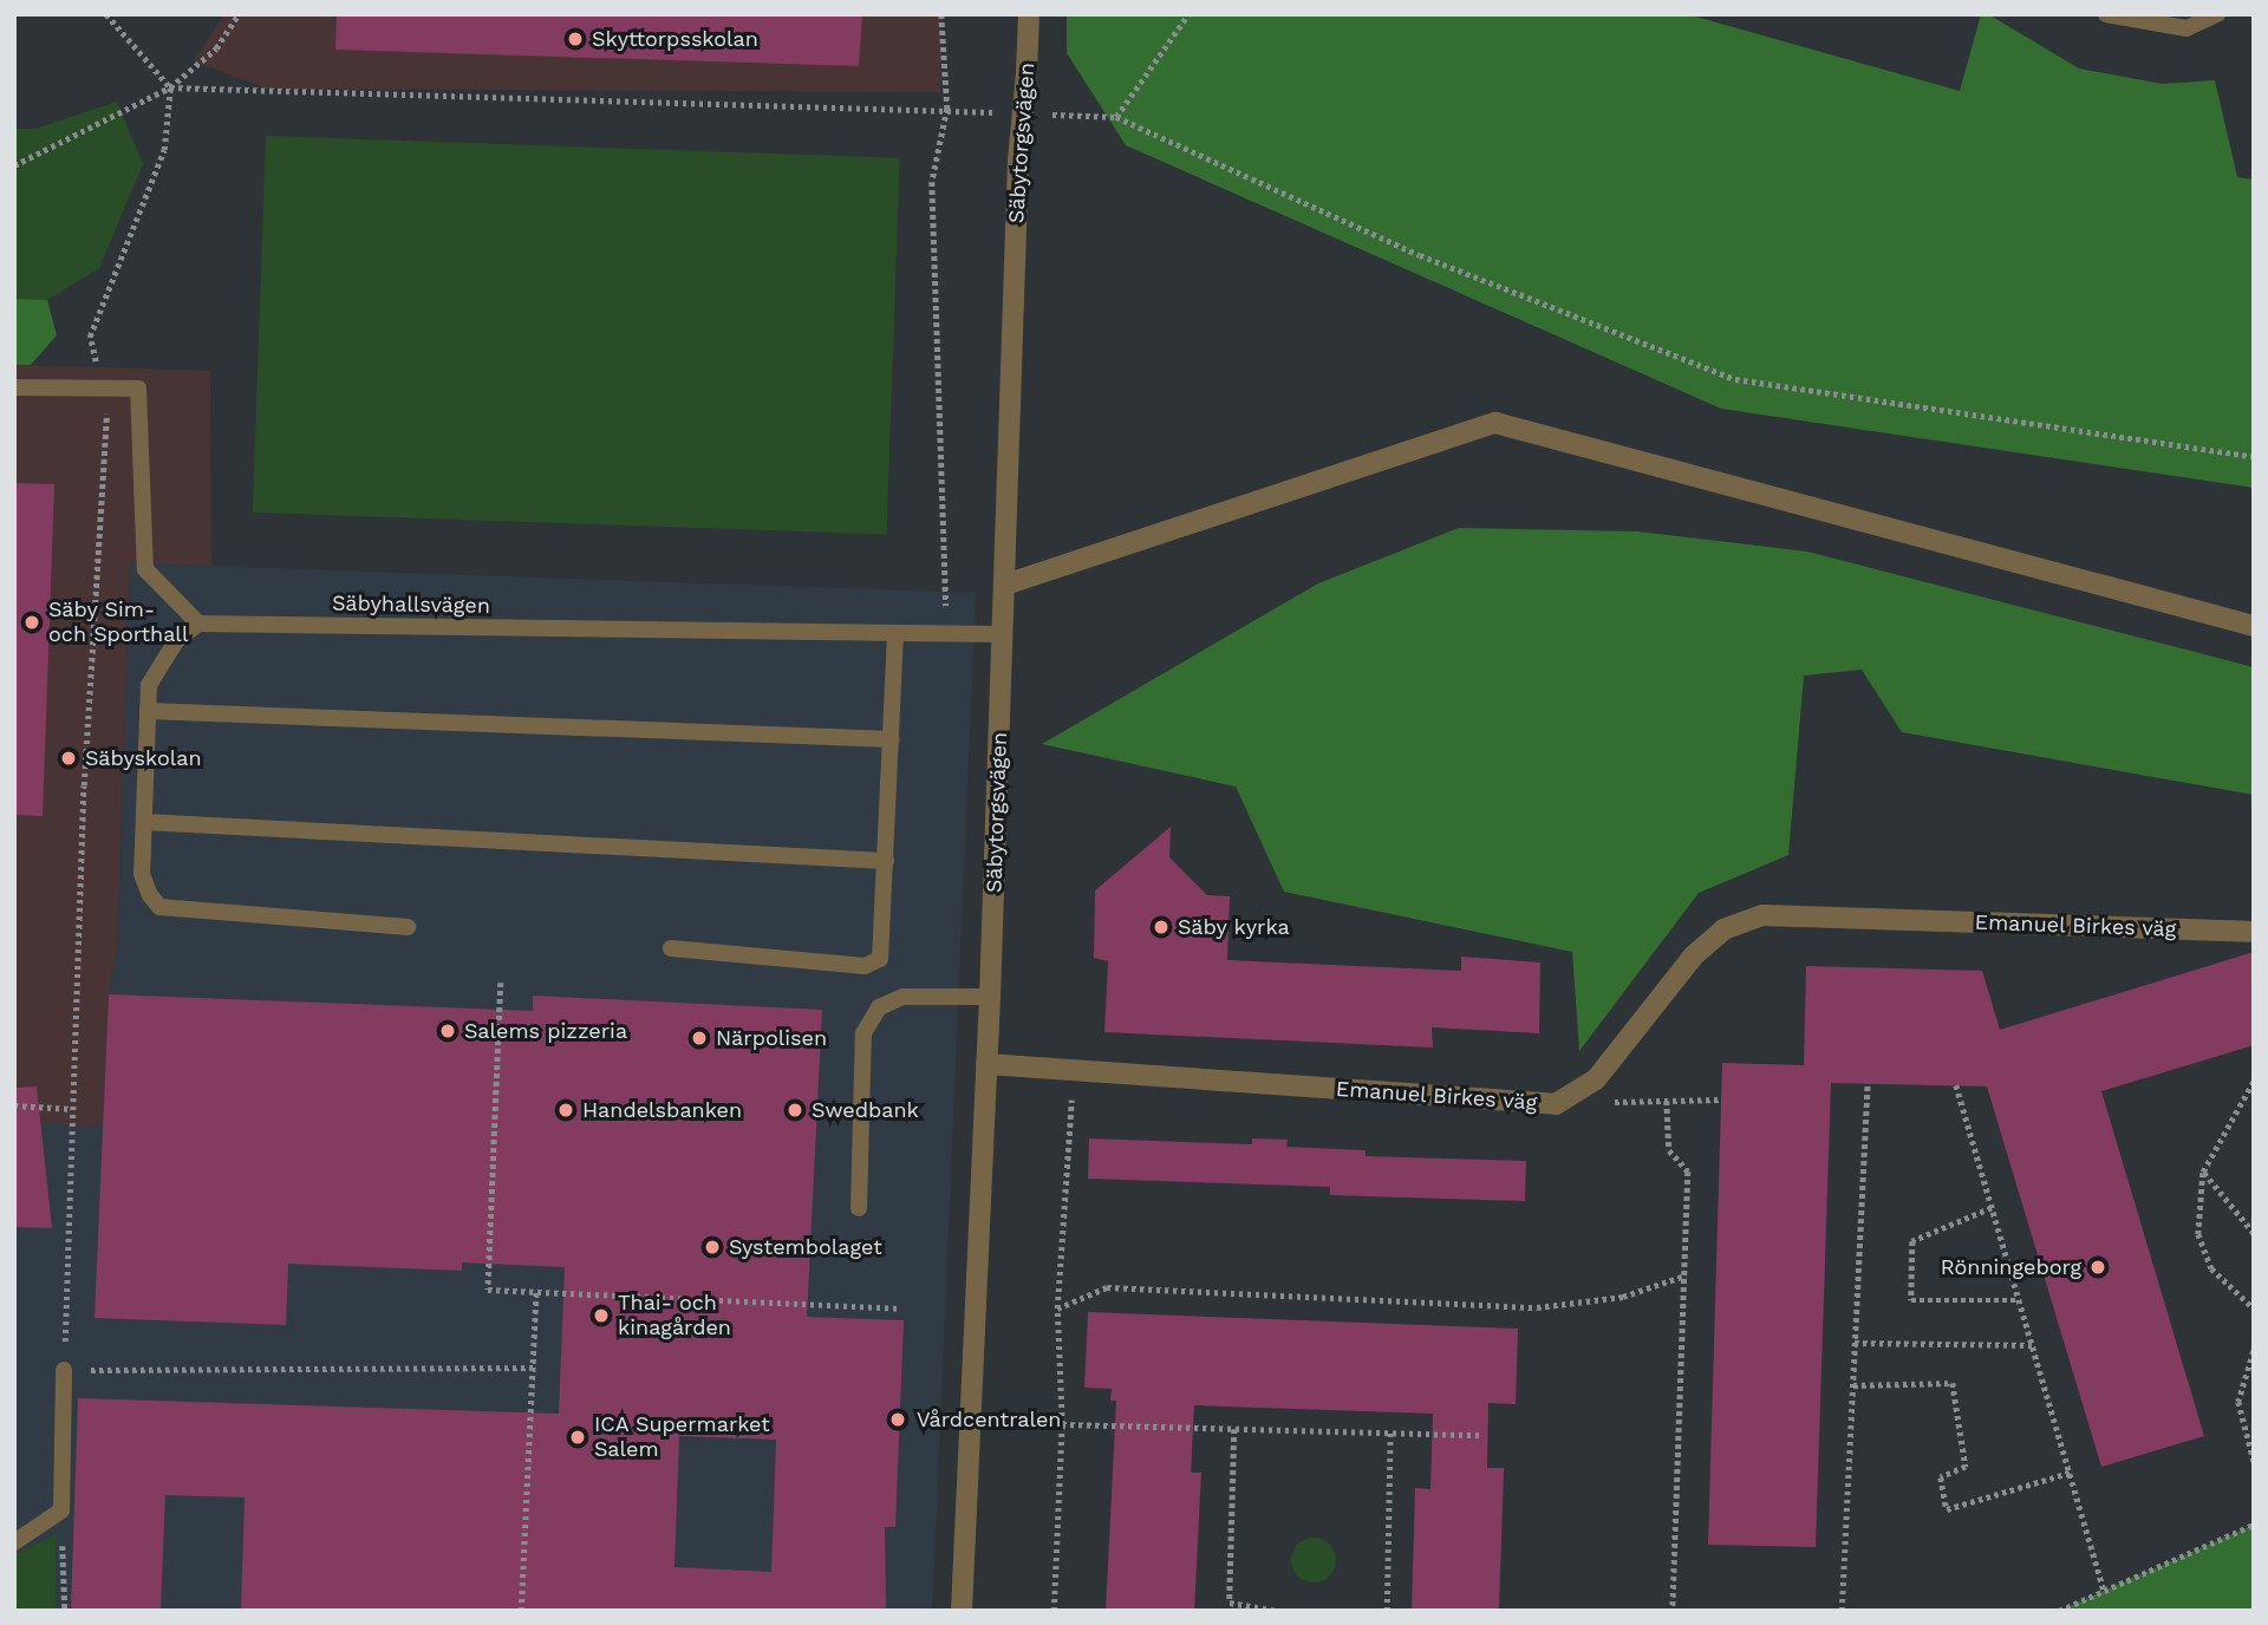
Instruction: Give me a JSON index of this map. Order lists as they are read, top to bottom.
{
  "streets": {
    "street": ["Säbytorgsvägen", "Emanuel Birkes väg"],
    "lane": ["Säbyhallsvägen"]
  },
  "crossings": [
    ["Säbytorgsvägen", "Säbyhallsvägen"],
    ["Säbytorgsvägen", "Emanuel Birkes väg"]
  ],
  "places": [
    "Skyttorpsskolan",
    "Säby Sim- och Sporthall",
    "Säbyskolan",
    "Säby kyrka",
    "Salems pizzeria",
    "Närpolisen",
    "Handelsbanken",
    "Swedbank",
    "Systembolaget",
    "Rönningeborg",
    "Thai- och kinagården",
    "Vårdcentralen",
    "ICA Supermarket Salem"
  ]
}
